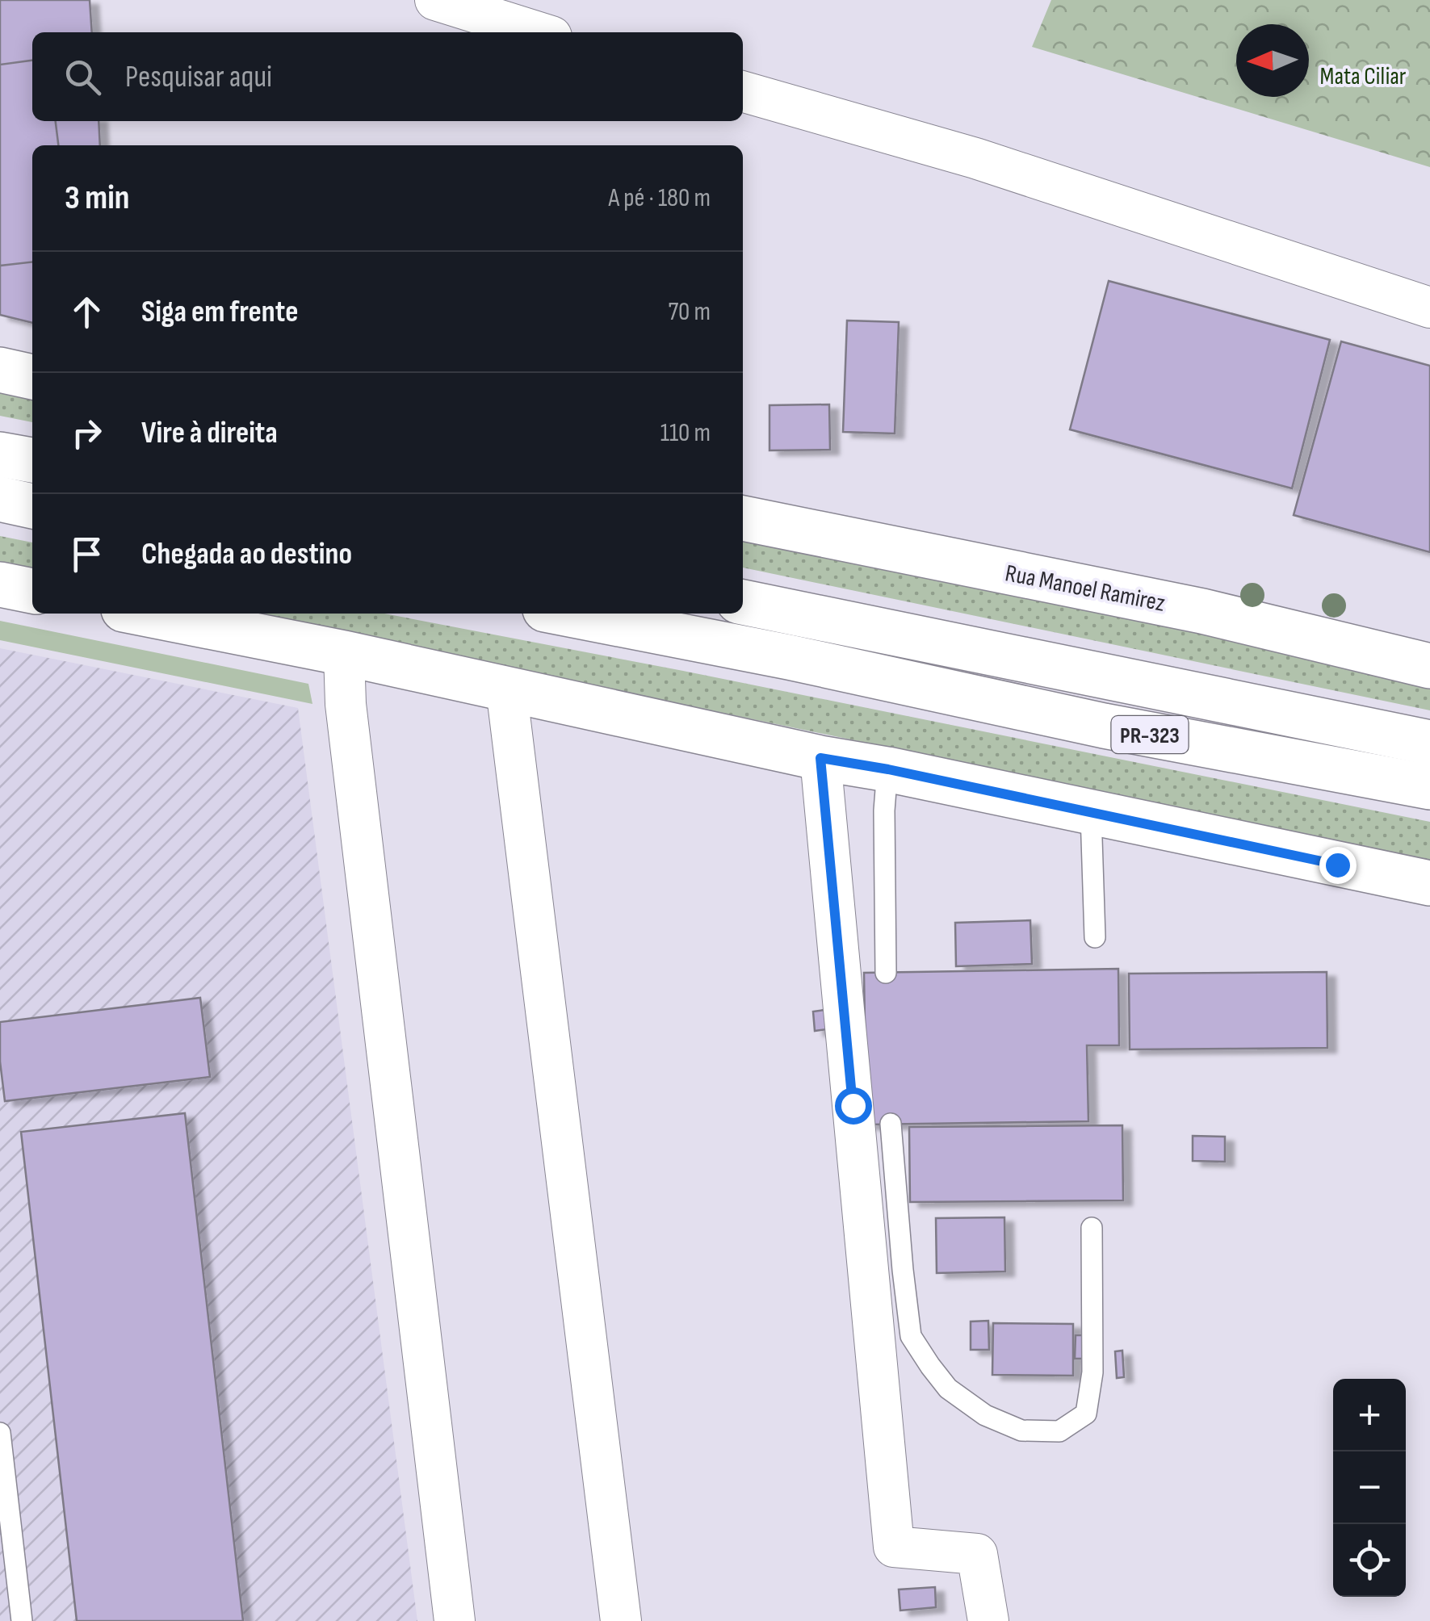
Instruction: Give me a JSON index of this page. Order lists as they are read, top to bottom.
{
  "streets": {
    "main road": ["Rua Manoel Ramirez", "PR-323"]
  },
  "parks": ["Mata Ciliar"],
  "north": "left",
  "page": {
    "search": "Pesquisar aqui",
    "heading": ["3 min", "A pé · 180 m"],
    "list": [
      ["Siga em frente", "70 m"],
      ["Vire à direita", "110 m"],
      "Chegada ao destino"
    ],
    "map_buttons": ["+", "−"]
  }
}
